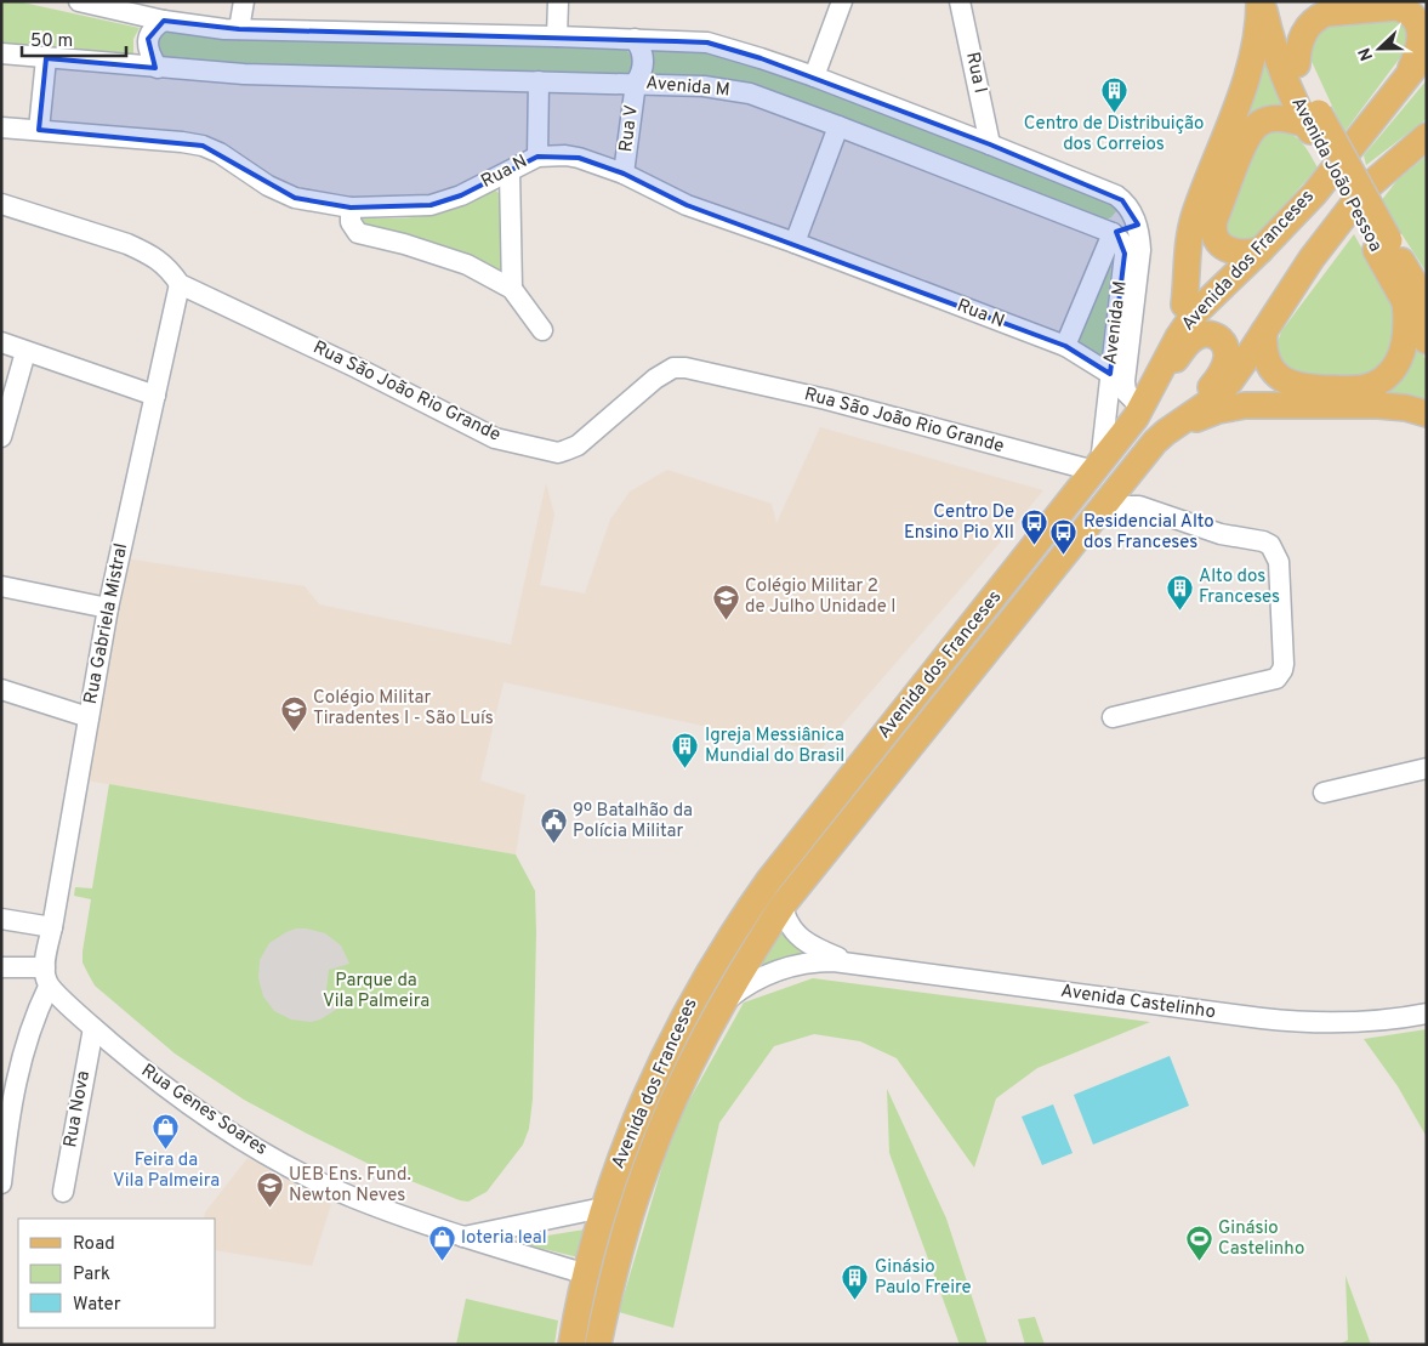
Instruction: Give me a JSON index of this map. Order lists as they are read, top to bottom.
{
  "streets": {
    "main road": ["Avenida João Pessoa", "Avenida dos Franceses"],
    "street": [
      "Rua I",
      "Avenida M",
      "Rua V",
      "Rua N",
      "Rua São João Rio Grande",
      "Rua Gabriela Mistral",
      "Avenida Castelinho",
      "Rua Nova",
      "Rua Genes Soares"
    ]
  },
  "crossings": [
    ["Avenida M", "Rua V"],
    ["Avenida M", "Rua N"],
    ["Avenida M", "Avenida dos Franceses"],
    ["Avenida M", "Rua São João Rio Grande"],
    ["Rua V", "Rua N"],
    ["Avenida dos Franceses", "Rua São João Rio Grande"],
    ["Avenida dos Franceses", "Avenida Castelinho"],
    ["Avenida dos Franceses", "Rua Genes Soares"],
    ["Rua São João Rio Grande", "Rua Gabriela Mistral"],
    ["Rua Gabriela Mistral", "Rua Genes Soares"],
    ["Rua Nova", "Rua Genes Soares"]
  ],
  "parks": ["Parque da Vila Palmeira"],
  "places": {
    "building": [
      "Centro de Distribuição dos Correios",
      "Alto dos Franceses",
      "Igreja Messiânica Mundial do Brasil",
      "Ginásio Paulo Freire"
    ],
    "bus stop": ["Centro De Ensino Pio XII", "Residencial Alto dos Franceses"],
    "school or university": ["Colégio Militar 2 de Julho Unidade I", "Colégio Militar Tiradentes I - São Luís", "UEB Ens. Fund. Newton Neves"],
    "public building": ["9º Batalhão da Polícia Militar"],
    "shop": ["Feira da Vila Palmeira", "loteria leal"],
    "sports": ["Ginásio Castelinho"]
  },
  "legend": ["Road", "Park", "Water"],
  "scale_bar": "50 m",
  "north": "left"
}
